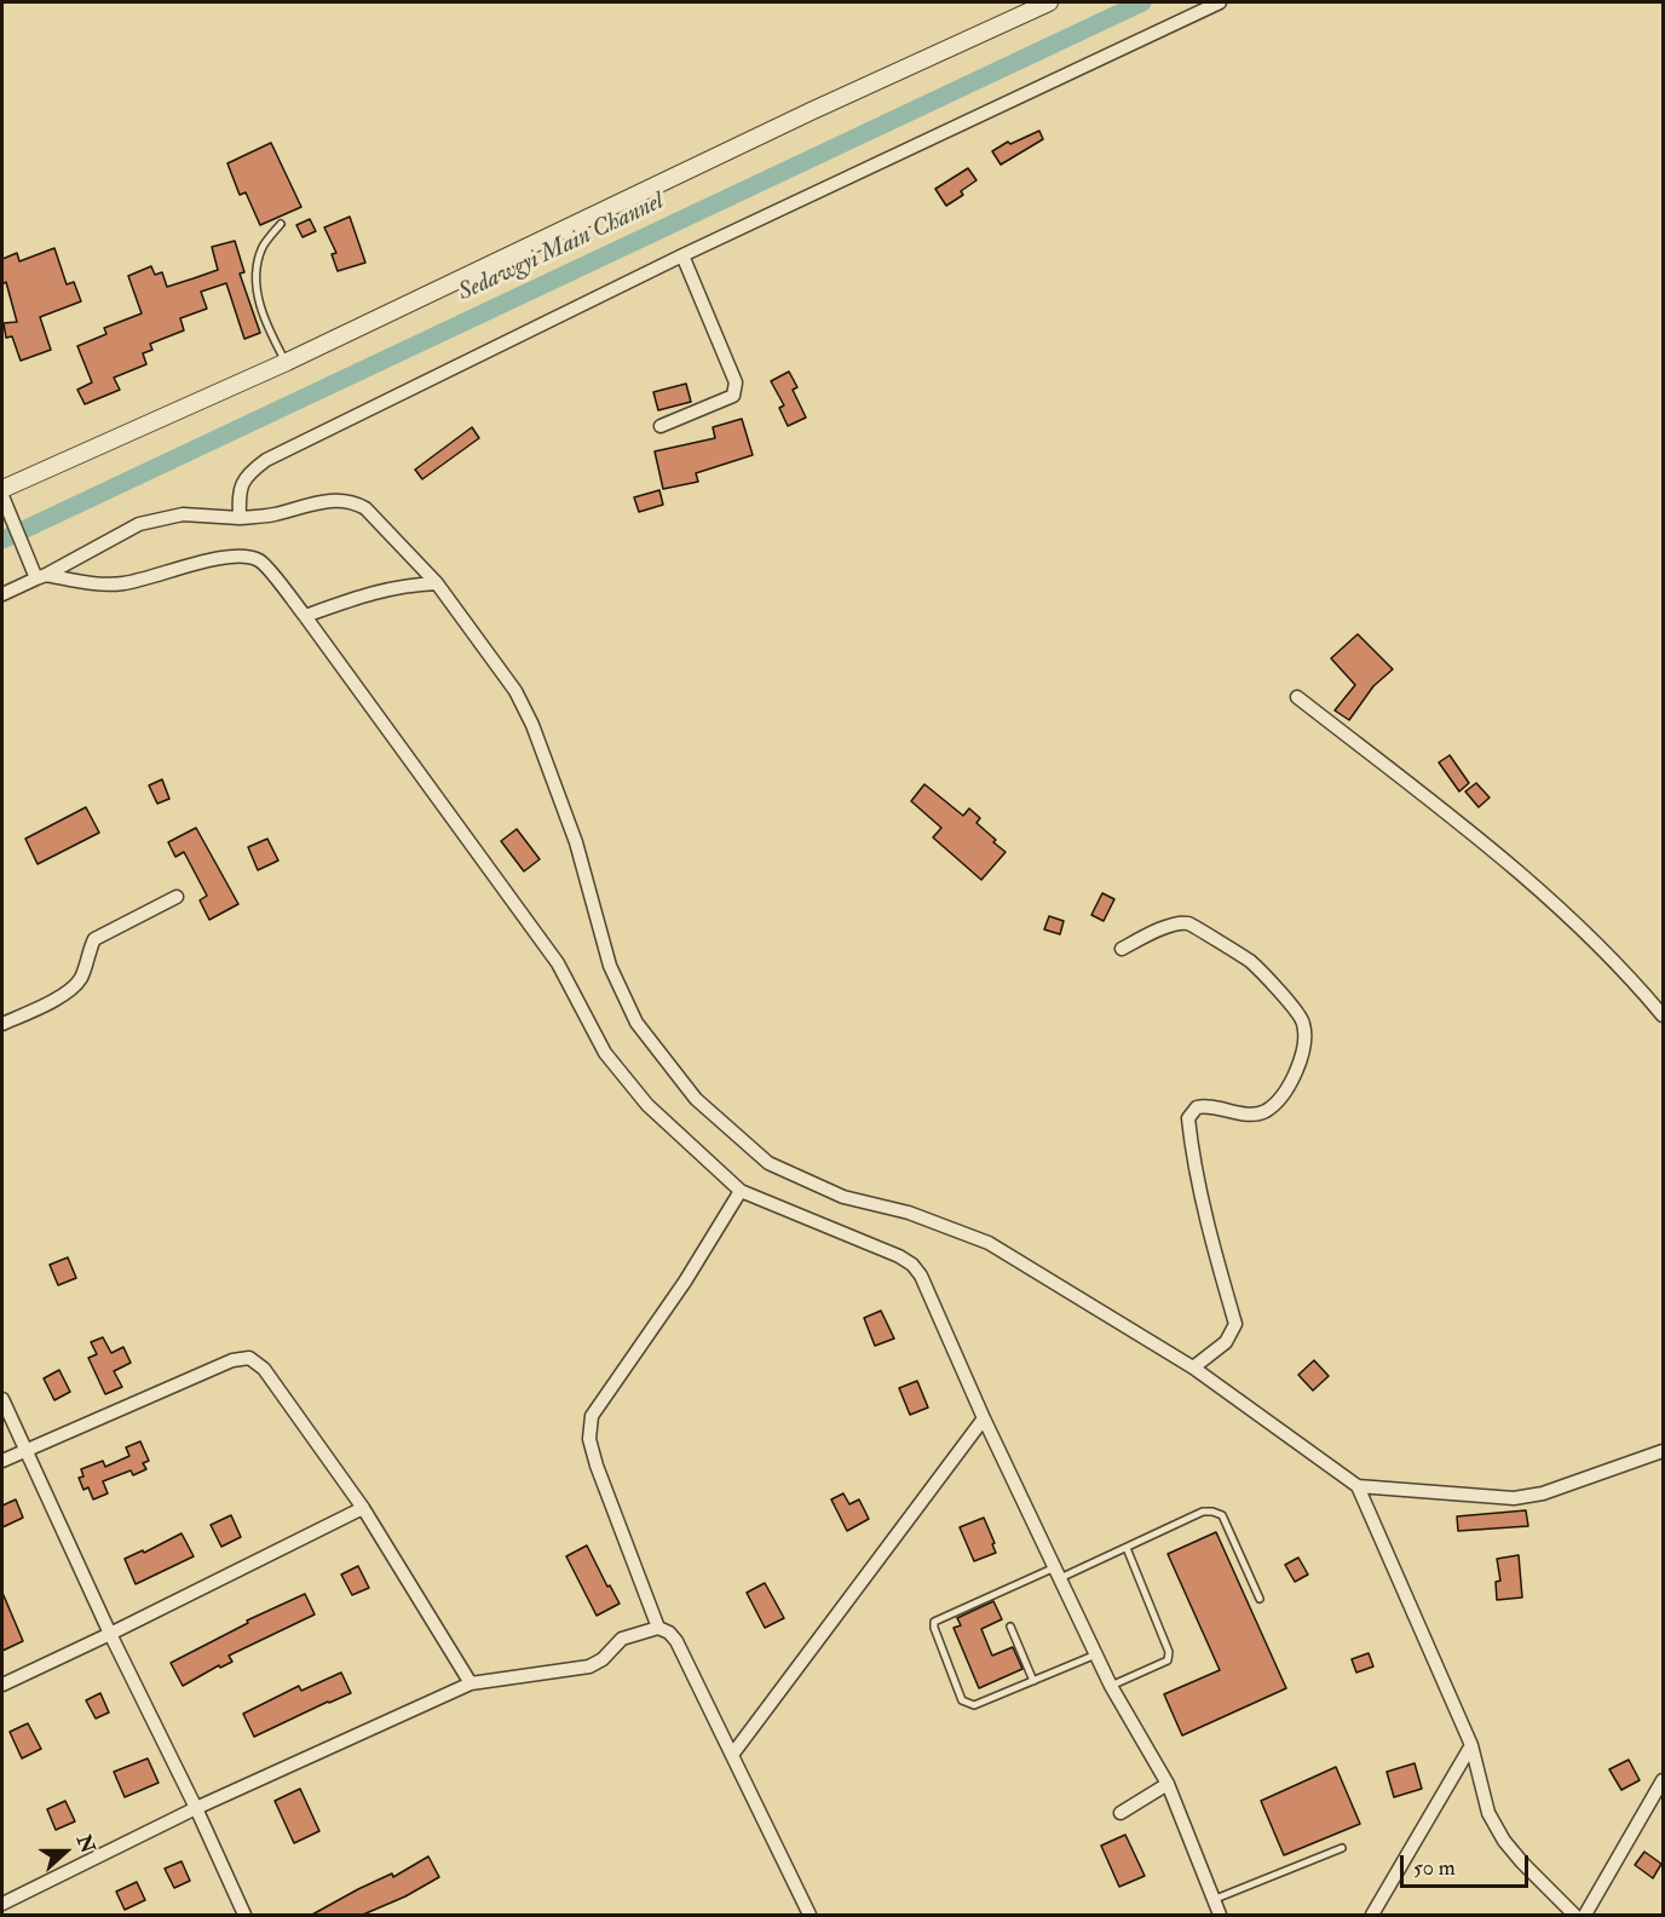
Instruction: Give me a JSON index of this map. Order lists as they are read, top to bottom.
{
  "water": ["Sedawgyi Main Channel"],
  "scale_bar": "50 m",
  "north": "right"
}
